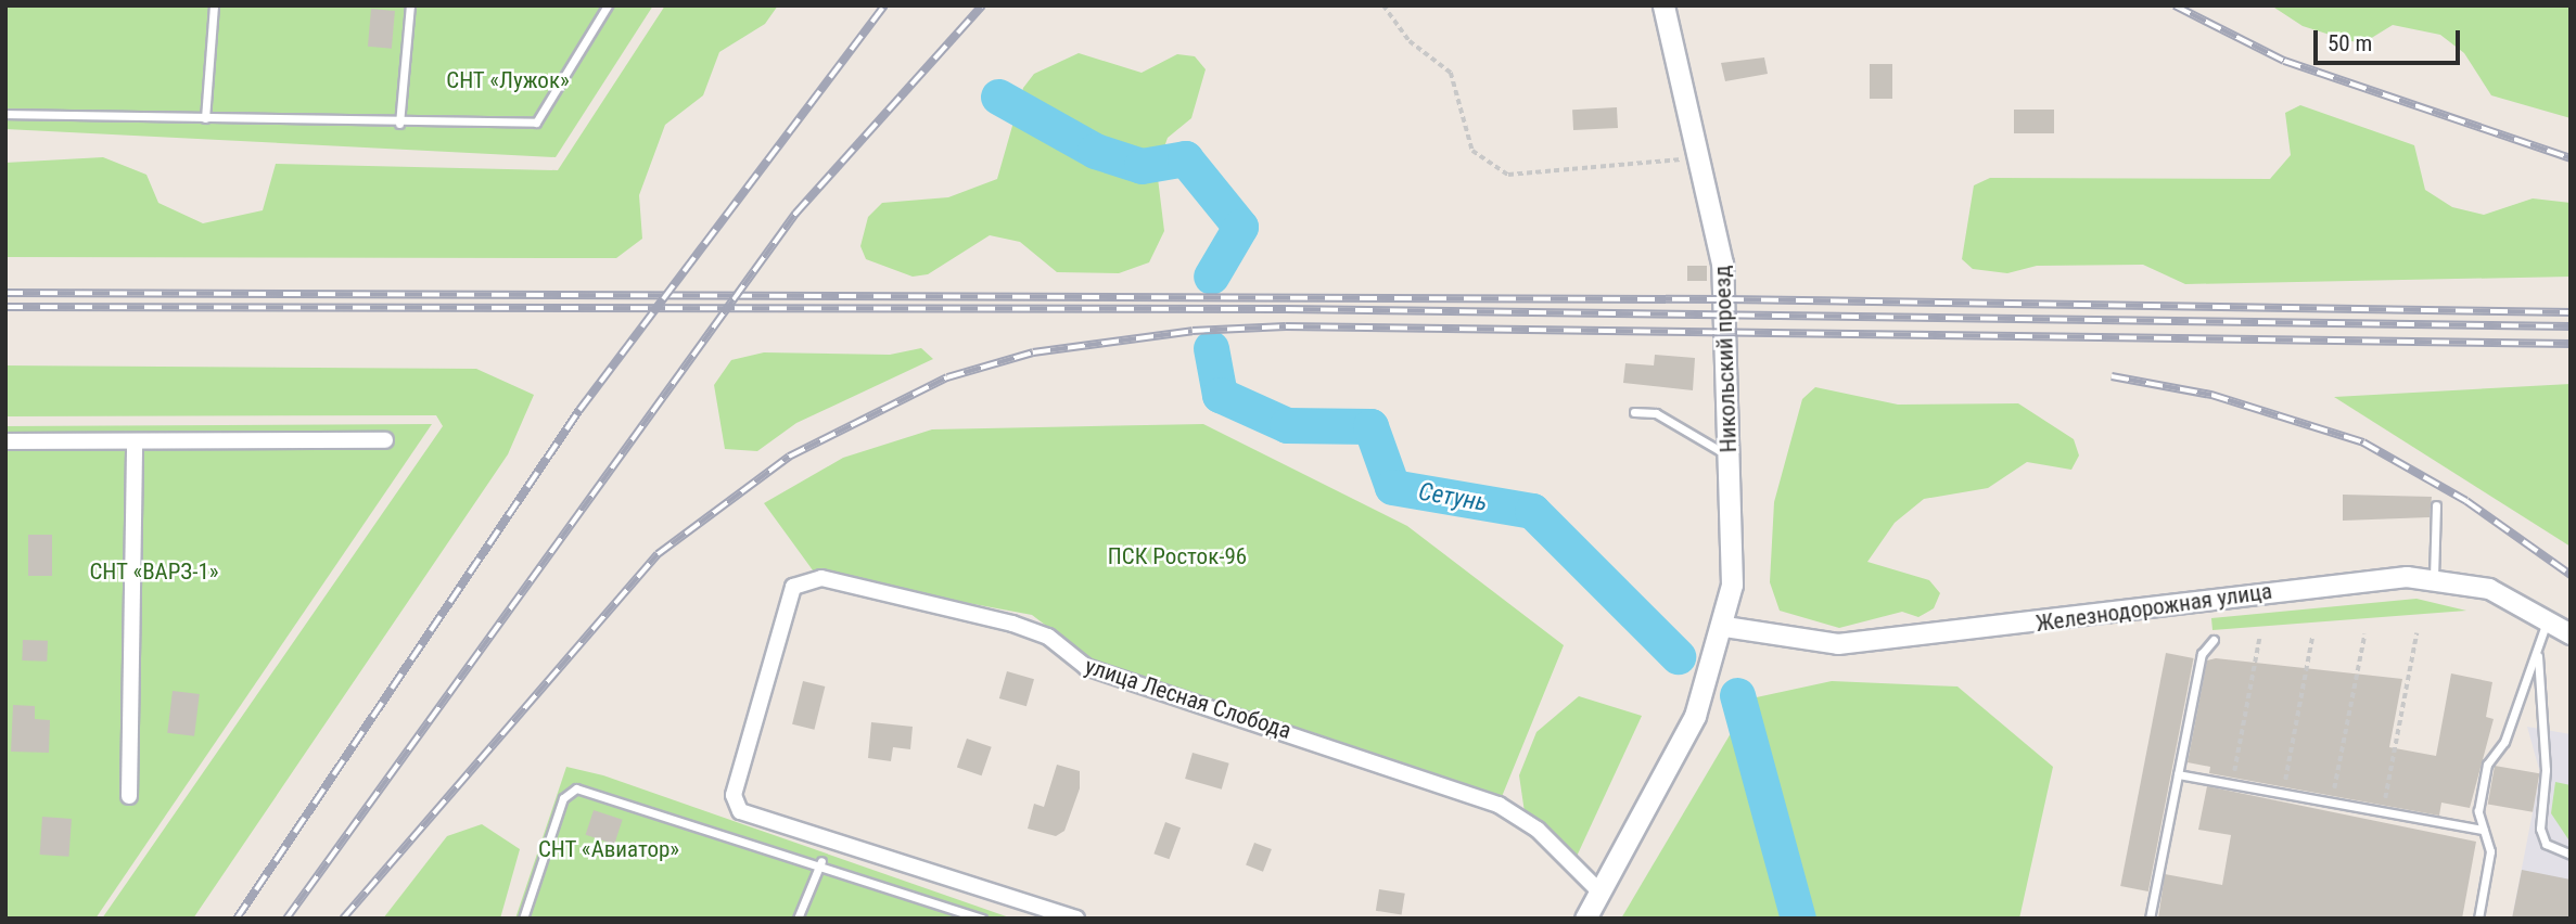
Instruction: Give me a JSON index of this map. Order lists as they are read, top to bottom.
{
  "streets": {
    "main road": ["Никольский проезд"],
    "street": ["Железнодорожная улица", "улица Лесная Слобода"]
  },
  "crossings": [
    ["Никольский проезд", "Железнодорожная улица"],
    ["Никольский проезд", "улица Лесная Слобода"]
  ],
  "water": ["Сетунь"],
  "parks": [
    "СНТ «Лужок»",
    "ПСК Росток-96",
    "СНТ «ВАРЗ-1»",
    "СНТ «Авиатор»"
  ],
  "scale_bar": "50 m"
}
